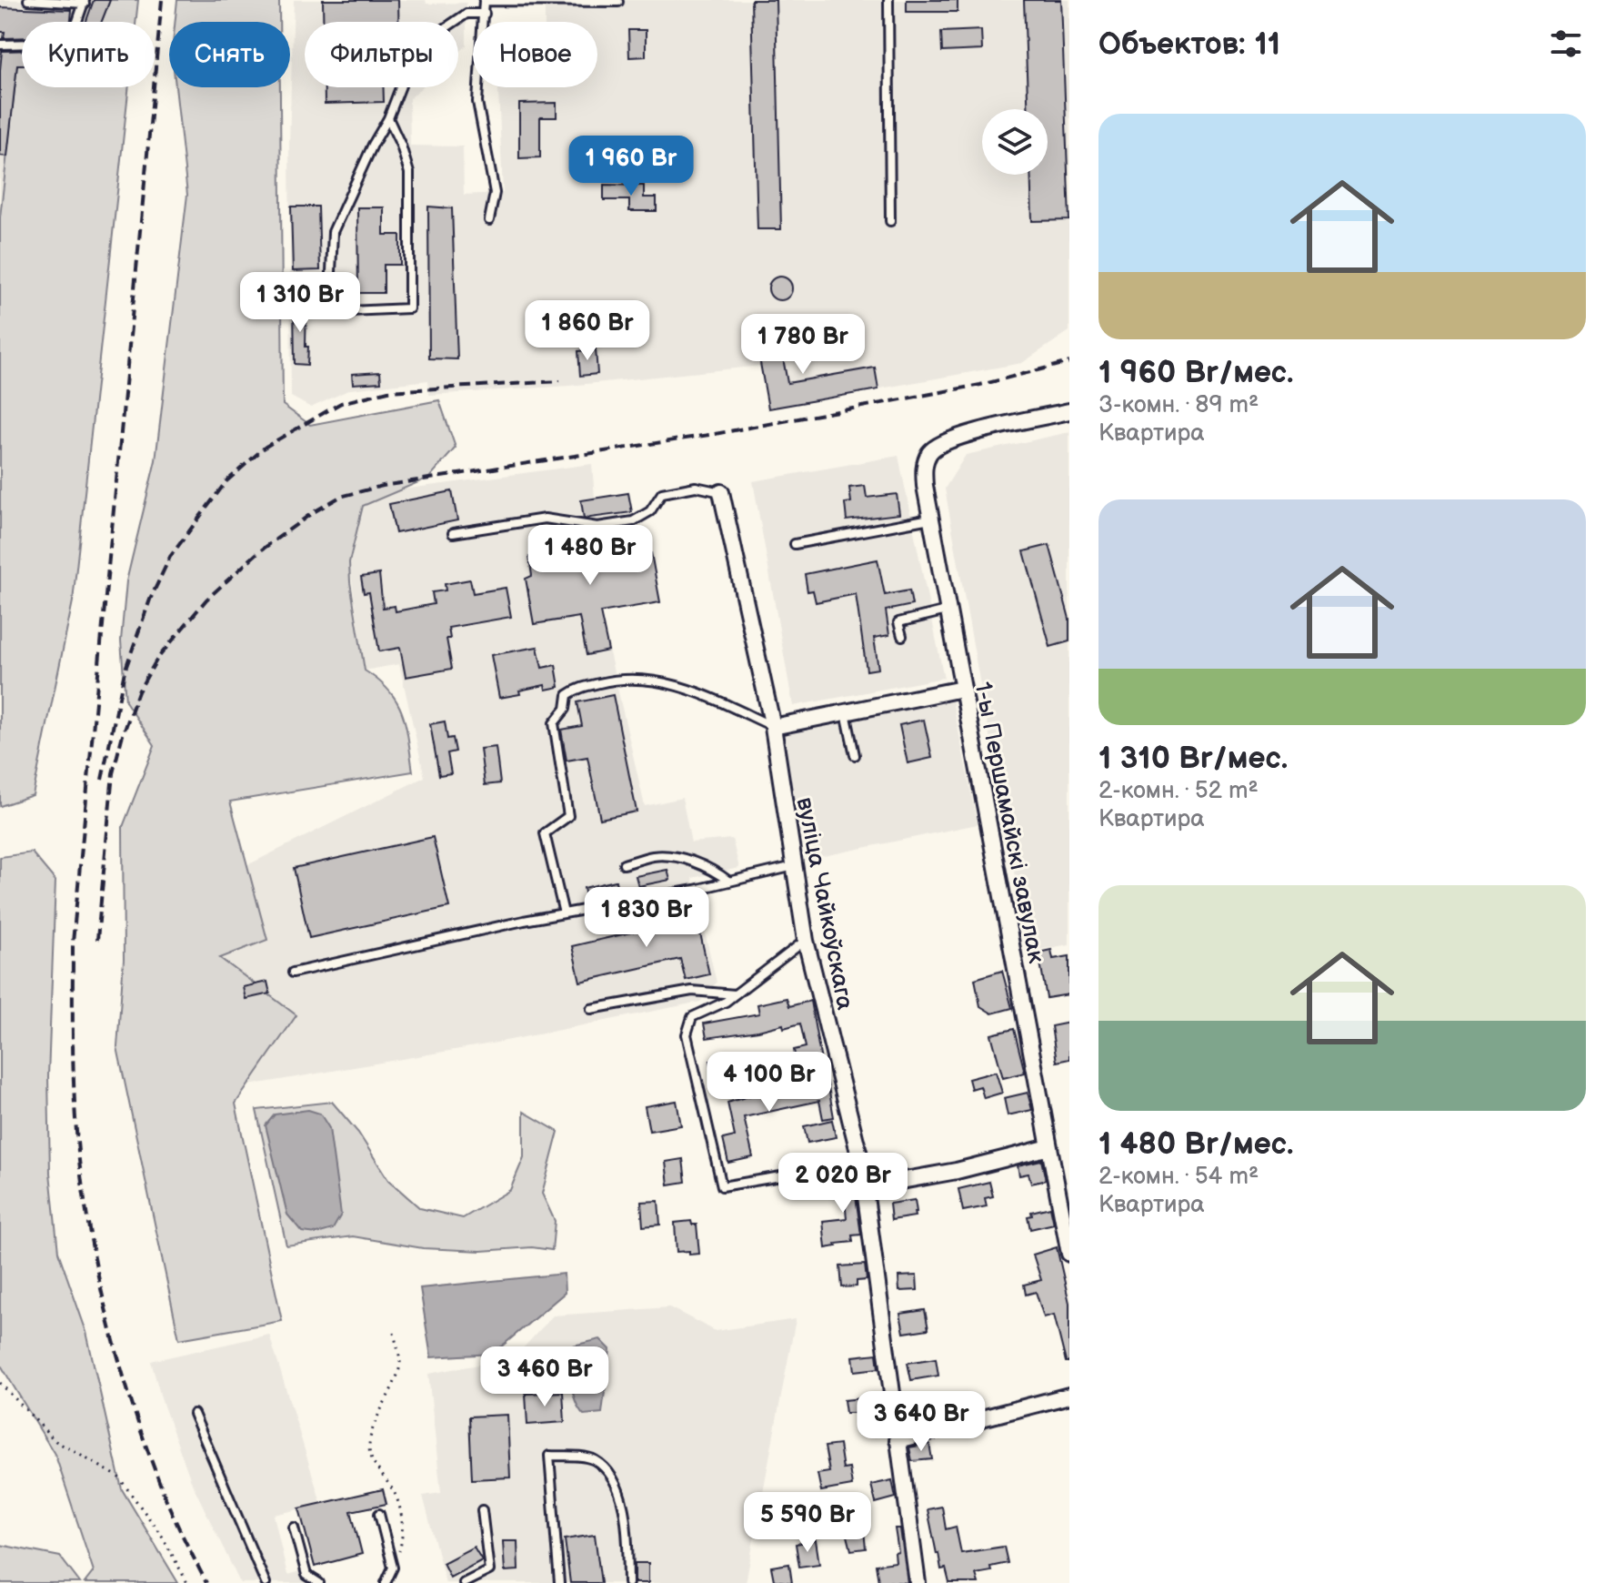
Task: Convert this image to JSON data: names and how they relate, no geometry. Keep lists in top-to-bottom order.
{
  "streets": {
    "street": ["1-ы Першамайскі завулак", "вуліца Чайкоўскага"]
  },
  "page": {
    "heading": "Объектов: 11",
    "chip": [
      "Купить",
      "Снять",
      "Фильтры",
      "Новое"
    ],
    "list": [
      {
        "name": "1 960 Br/мес.",
        "note": "3-комн. · 89 m² · Квартира"
      },
      {
        "name": "1 310 Br/мес.",
        "note": "2-комн. · 52 m² · Квартира"
      },
      {
        "name": "1 480 Br/мес.",
        "note": "2-комн. · 54 m² · Квартира"
      }
    ],
    "price": [
      "1 960 Br",
      "1 310 Br",
      "1 860 Br",
      "1 780 Br",
      "1 480 Br",
      "1 830 Br",
      "4 100 Br",
      "2 020 Br",
      "3 460 Br",
      "3 640 Br",
      "5 590 Br"
    ]
  }
}
